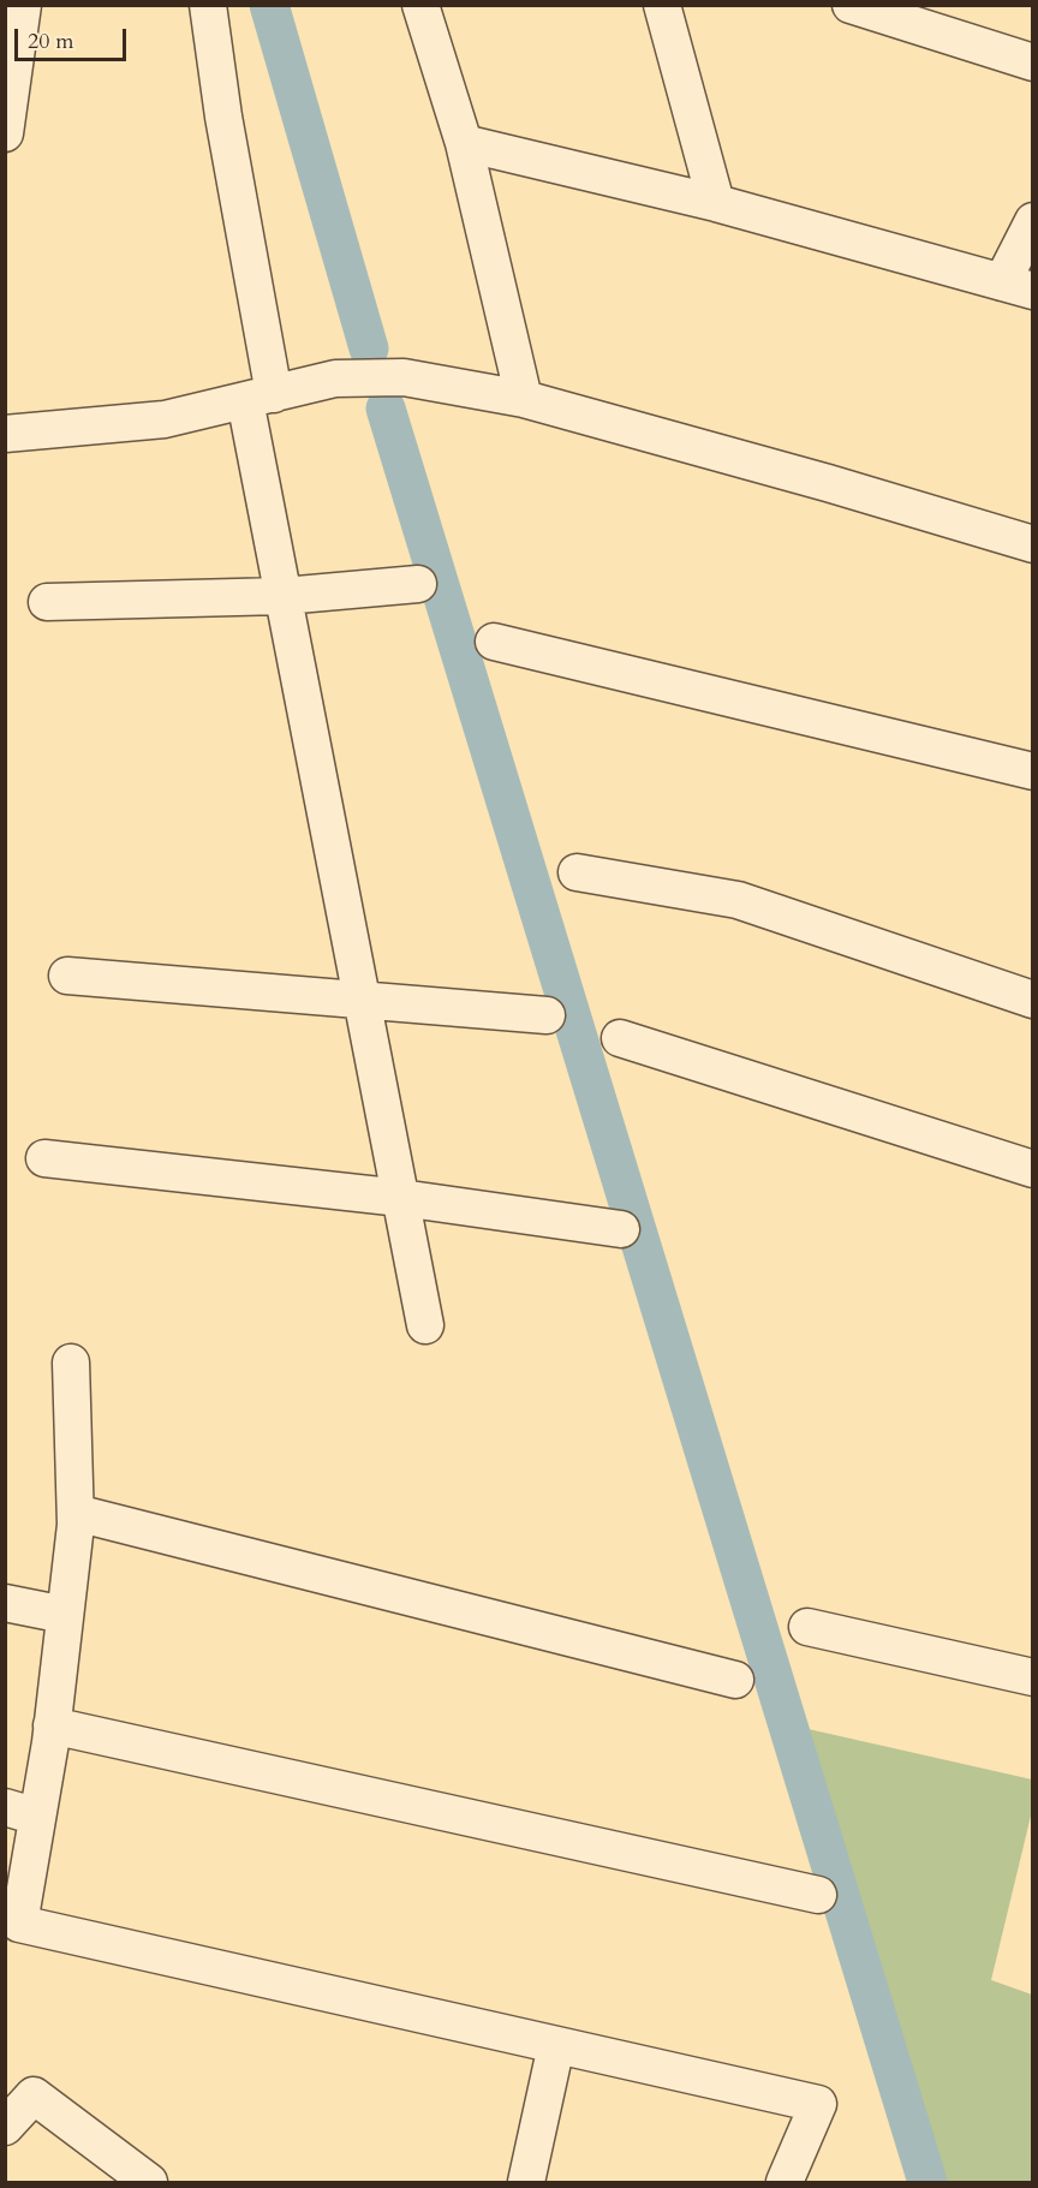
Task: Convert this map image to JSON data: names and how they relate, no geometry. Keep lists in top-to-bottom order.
{
  "scale_bar": "20 m"
}
